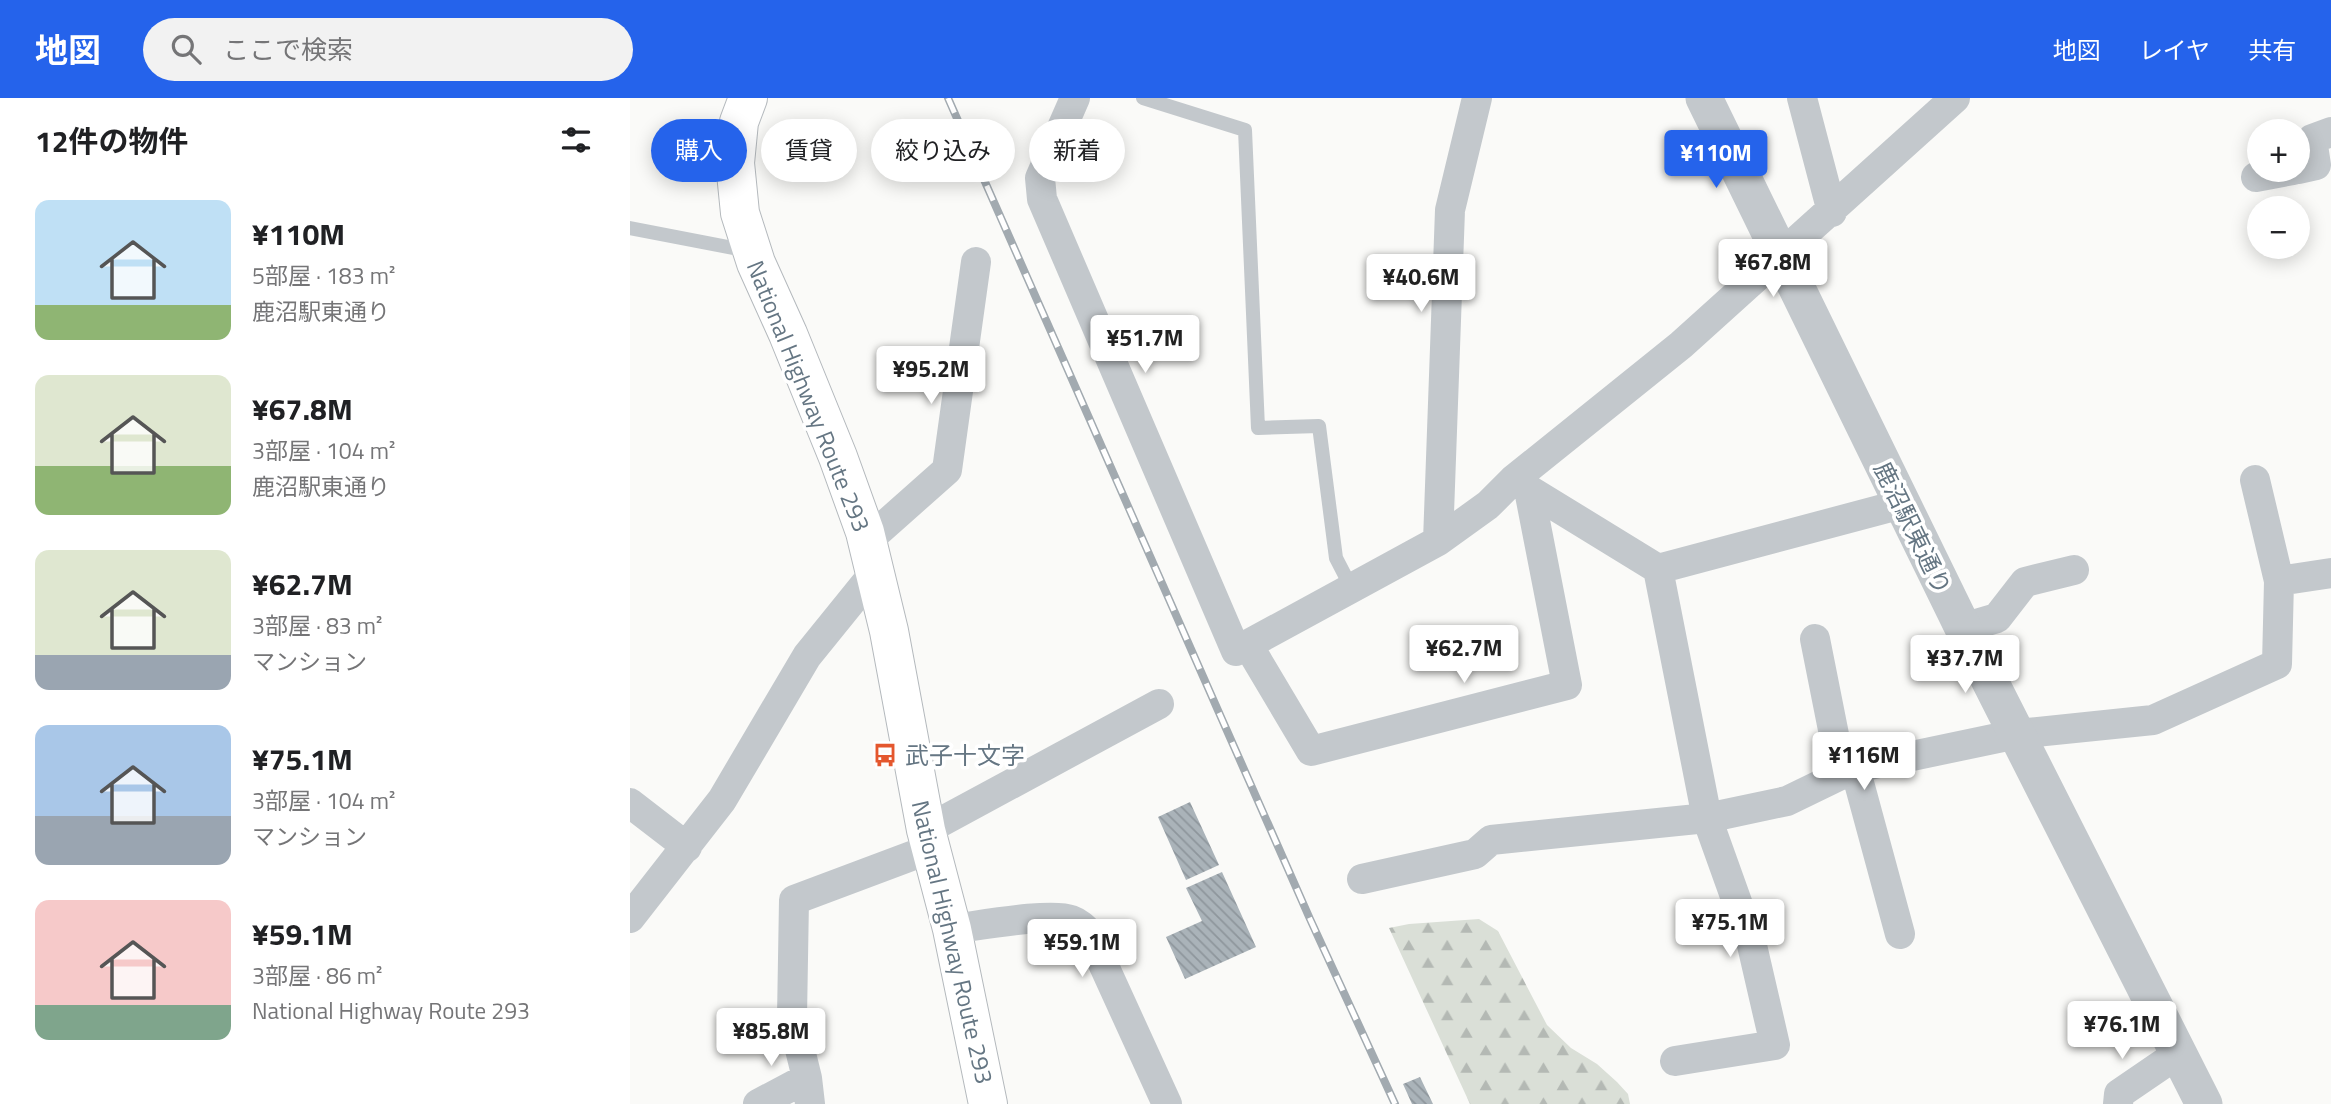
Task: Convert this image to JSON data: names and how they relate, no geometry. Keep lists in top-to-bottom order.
{
  "streets": {
    "highway": ["National Highway Route 293"],
    "street": ["鹿沼駅東通り"]
  },
  "places": {
    "bus stop": ["武子十文字"]
  },
  "page": {
    "header": "地図",
    "search": "ここで検索",
    "nav": ["地図", "レイヤ", "共有"],
    "heading": "12件の物件",
    "map_buttons": ["+", "−"],
    "chip": [
      "購入",
      "賃貸",
      "絞り込み",
      "新着"
    ],
    "price": [
      "¥110M",
      "¥67.8M",
      "¥40.6M",
      "¥51.7M",
      "¥95.2M",
      "¥62.7M",
      "¥37.7M",
      "¥116M",
      "¥75.1M",
      "¥59.1M",
      "¥76.1M",
      "¥85.8M"
    ],
    "list": [
      {
        "name": "¥110M",
        "note": "5部屋 · 183 m² · 鹿沼駅東通り"
      },
      {
        "name": "¥67.8M",
        "note": "3部屋 · 104 m² · 鹿沼駅東通り"
      },
      {
        "name": "¥62.7M",
        "note": "3部屋 · 83 m² · マンション"
      },
      {
        "name": "¥75.1M",
        "note": "3部屋 · 104 m² · マンション"
      },
      {
        "name": "¥59.1M",
        "note": "3部屋 · 86 m² · National Highway Route 293"
      }
    ]
  }
}
